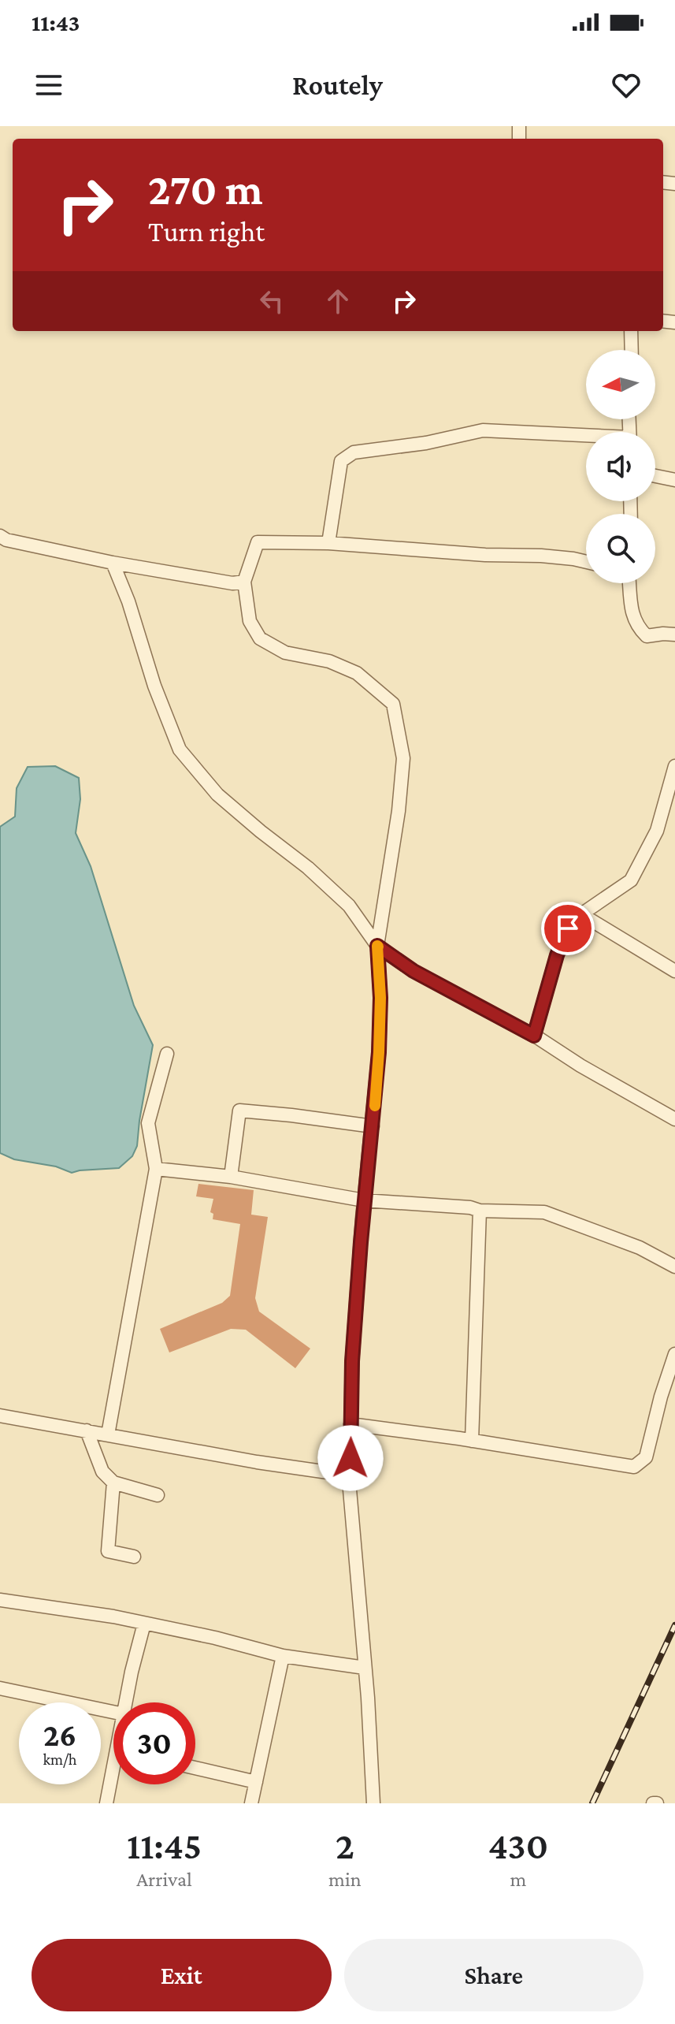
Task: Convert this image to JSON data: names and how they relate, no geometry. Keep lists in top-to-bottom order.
{
  "north": "left",
  "page": {
    "status": "11:43",
    "header": "Routely",
    "turn": ["270 m", "Turn right"],
    "speed": "26 km/h",
    "limit": "30",
    "eta": [
      "11:45",
      "Arrival",
      "2",
      "min",
      "430",
      "m"
    ],
    "buttons": ["Exit", "Share"]
  }
}
